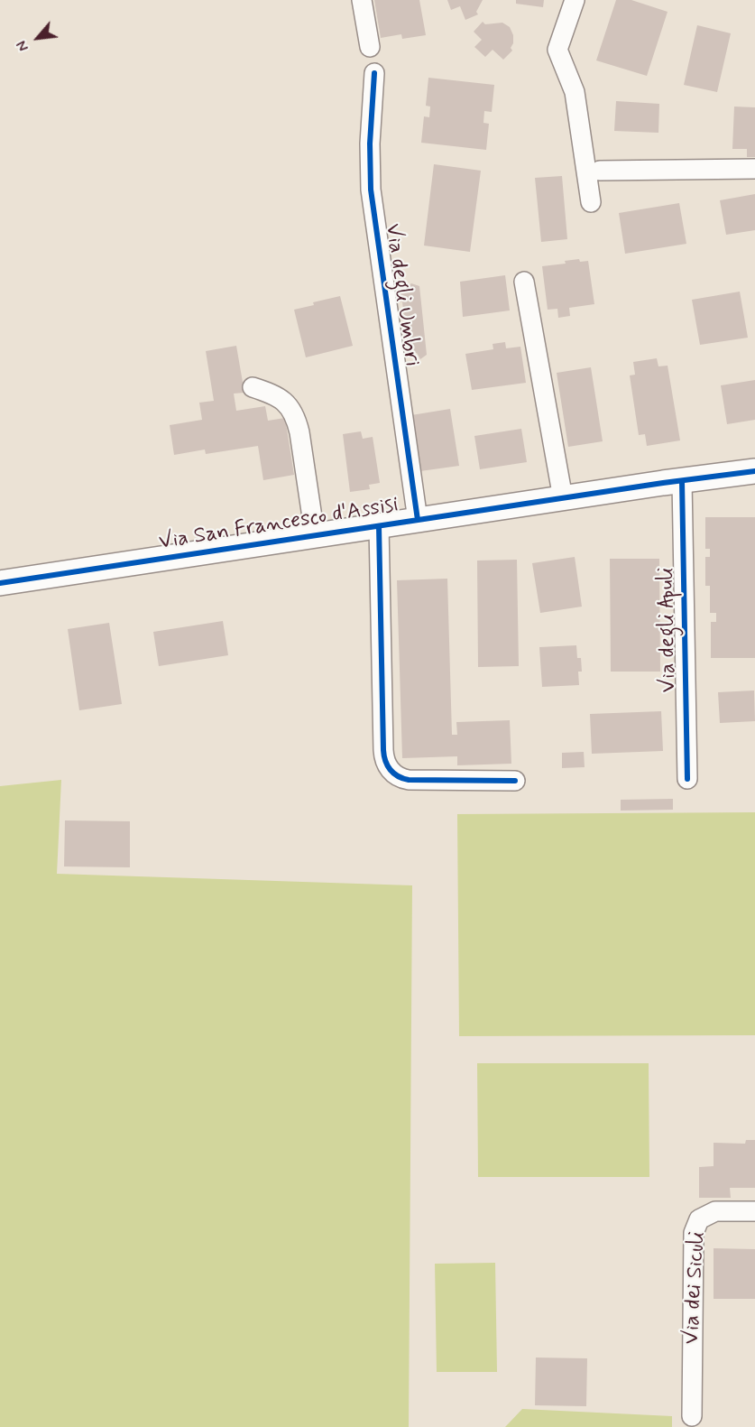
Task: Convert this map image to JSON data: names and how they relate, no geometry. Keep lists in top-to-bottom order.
{
  "streets": {
    "street": [
      "Via degli Umbri",
      "Via San Francesco d'Assisi",
      "Via degli Apuli",
      "Via dei Siculi"
    ]
  },
  "crossings": [
    ["Via degli Umbri", "Via San Francesco d'Assisi"],
    ["Via San Francesco d'Assisi", "Via degli Apuli"]
  ],
  "north": "bottom left"
}
